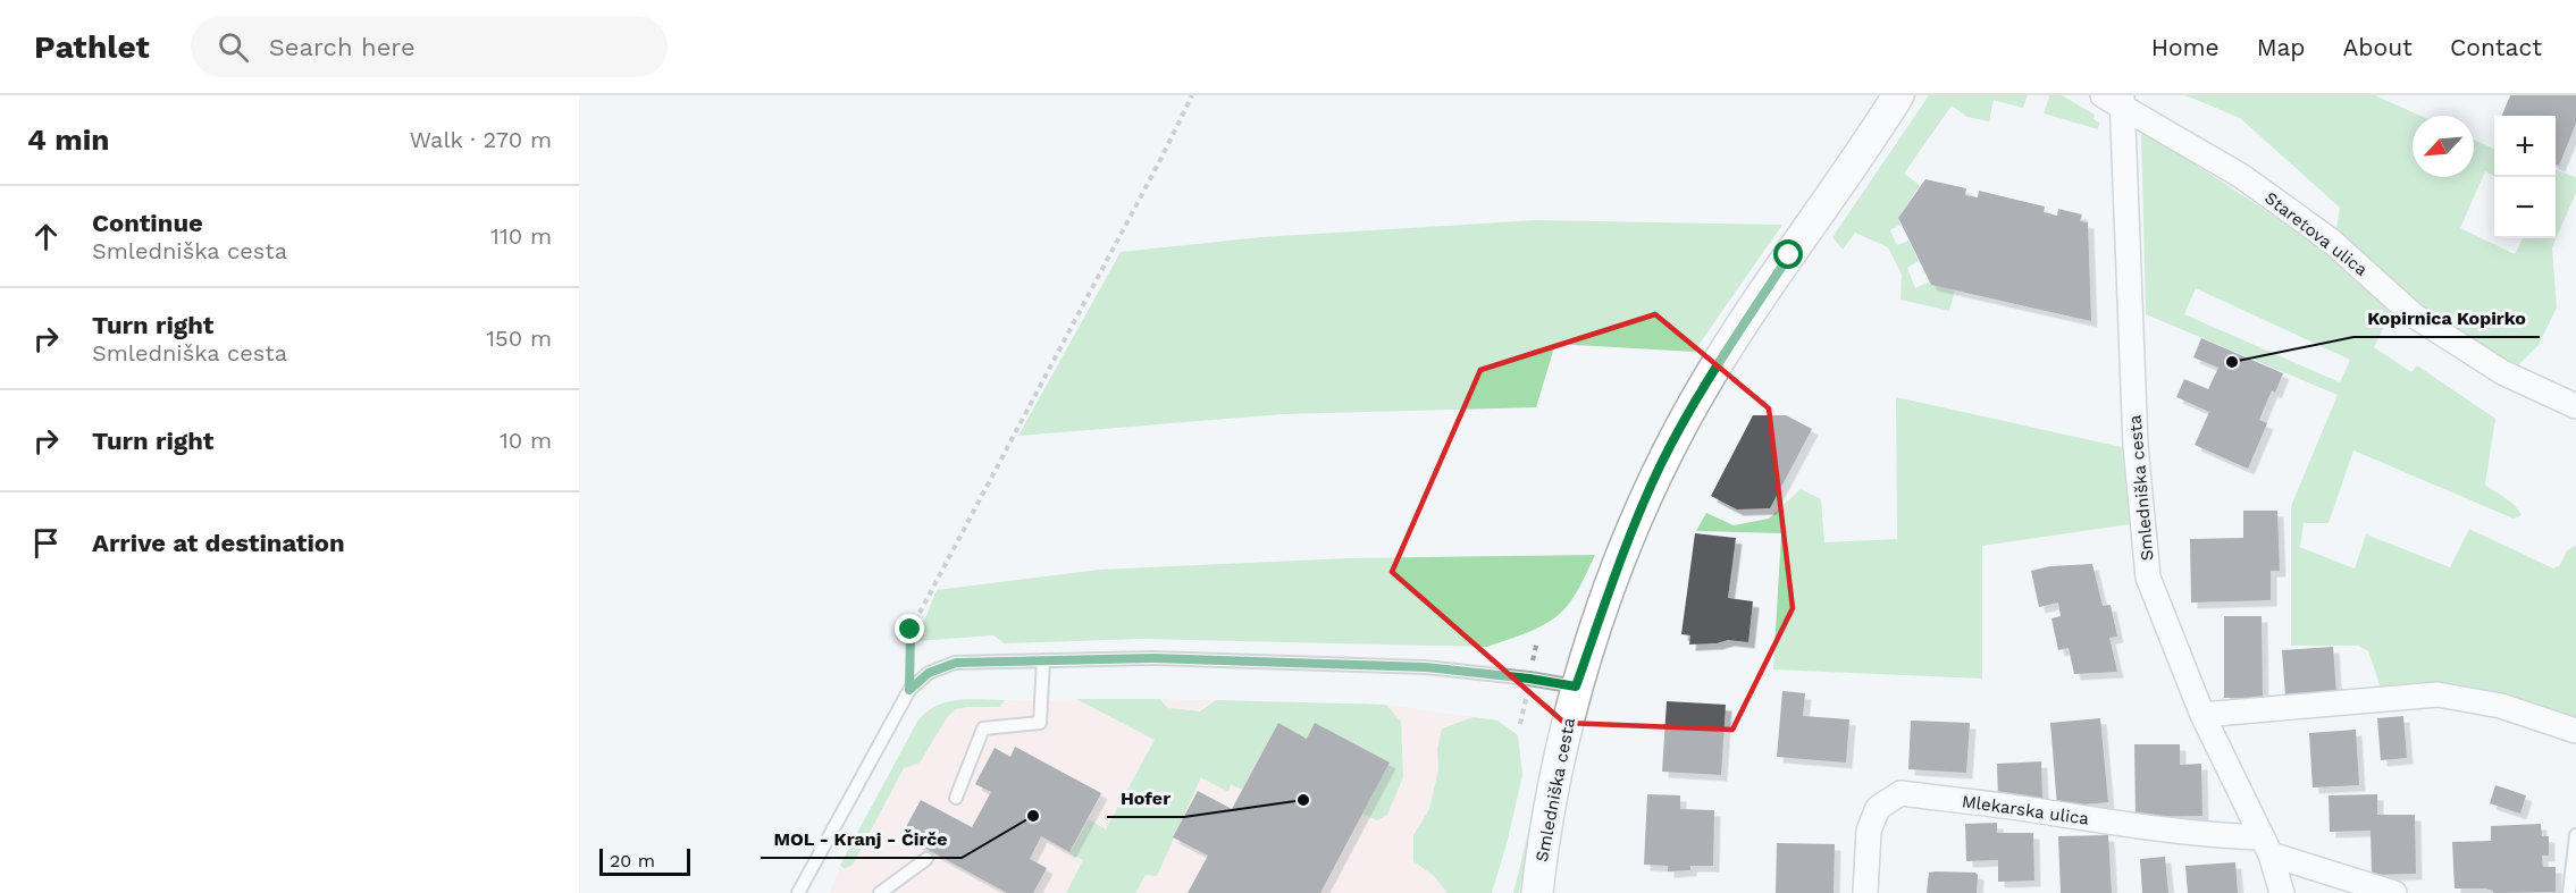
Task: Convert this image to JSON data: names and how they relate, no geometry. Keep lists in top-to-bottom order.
{
  "streets": {
    "street": ["Staretova ulica", "Smledniška cesta", "Mlekarska ulica"]
  },
  "crossings": [
    ["Staretova ulica", "Smledniška cesta"],
    ["Smledniška cesta", "Mlekarska ulica"]
  ],
  "places": ["Kopirnica Kopirko", "Hofer", "MOL - Kranj - Čirče"],
  "scale_bar": "20 m",
  "north": "bottom left",
  "page": {
    "header": "Pathlet",
    "search": "Search here",
    "nav": [
      "Home",
      "Map",
      "About",
      "Contact"
    ],
    "heading": ["4 min", "Walk · 270 m"],
    "map_buttons": ["+", "−"],
    "list": [
      ["Continue", "Smledniška cesta", "110 m"],
      ["Turn right", "Smledniška cesta", "150 m"],
      ["Turn right", "10 m"],
      "Arrive at destination"
    ],
    "scale": "20 m"
  }
}
